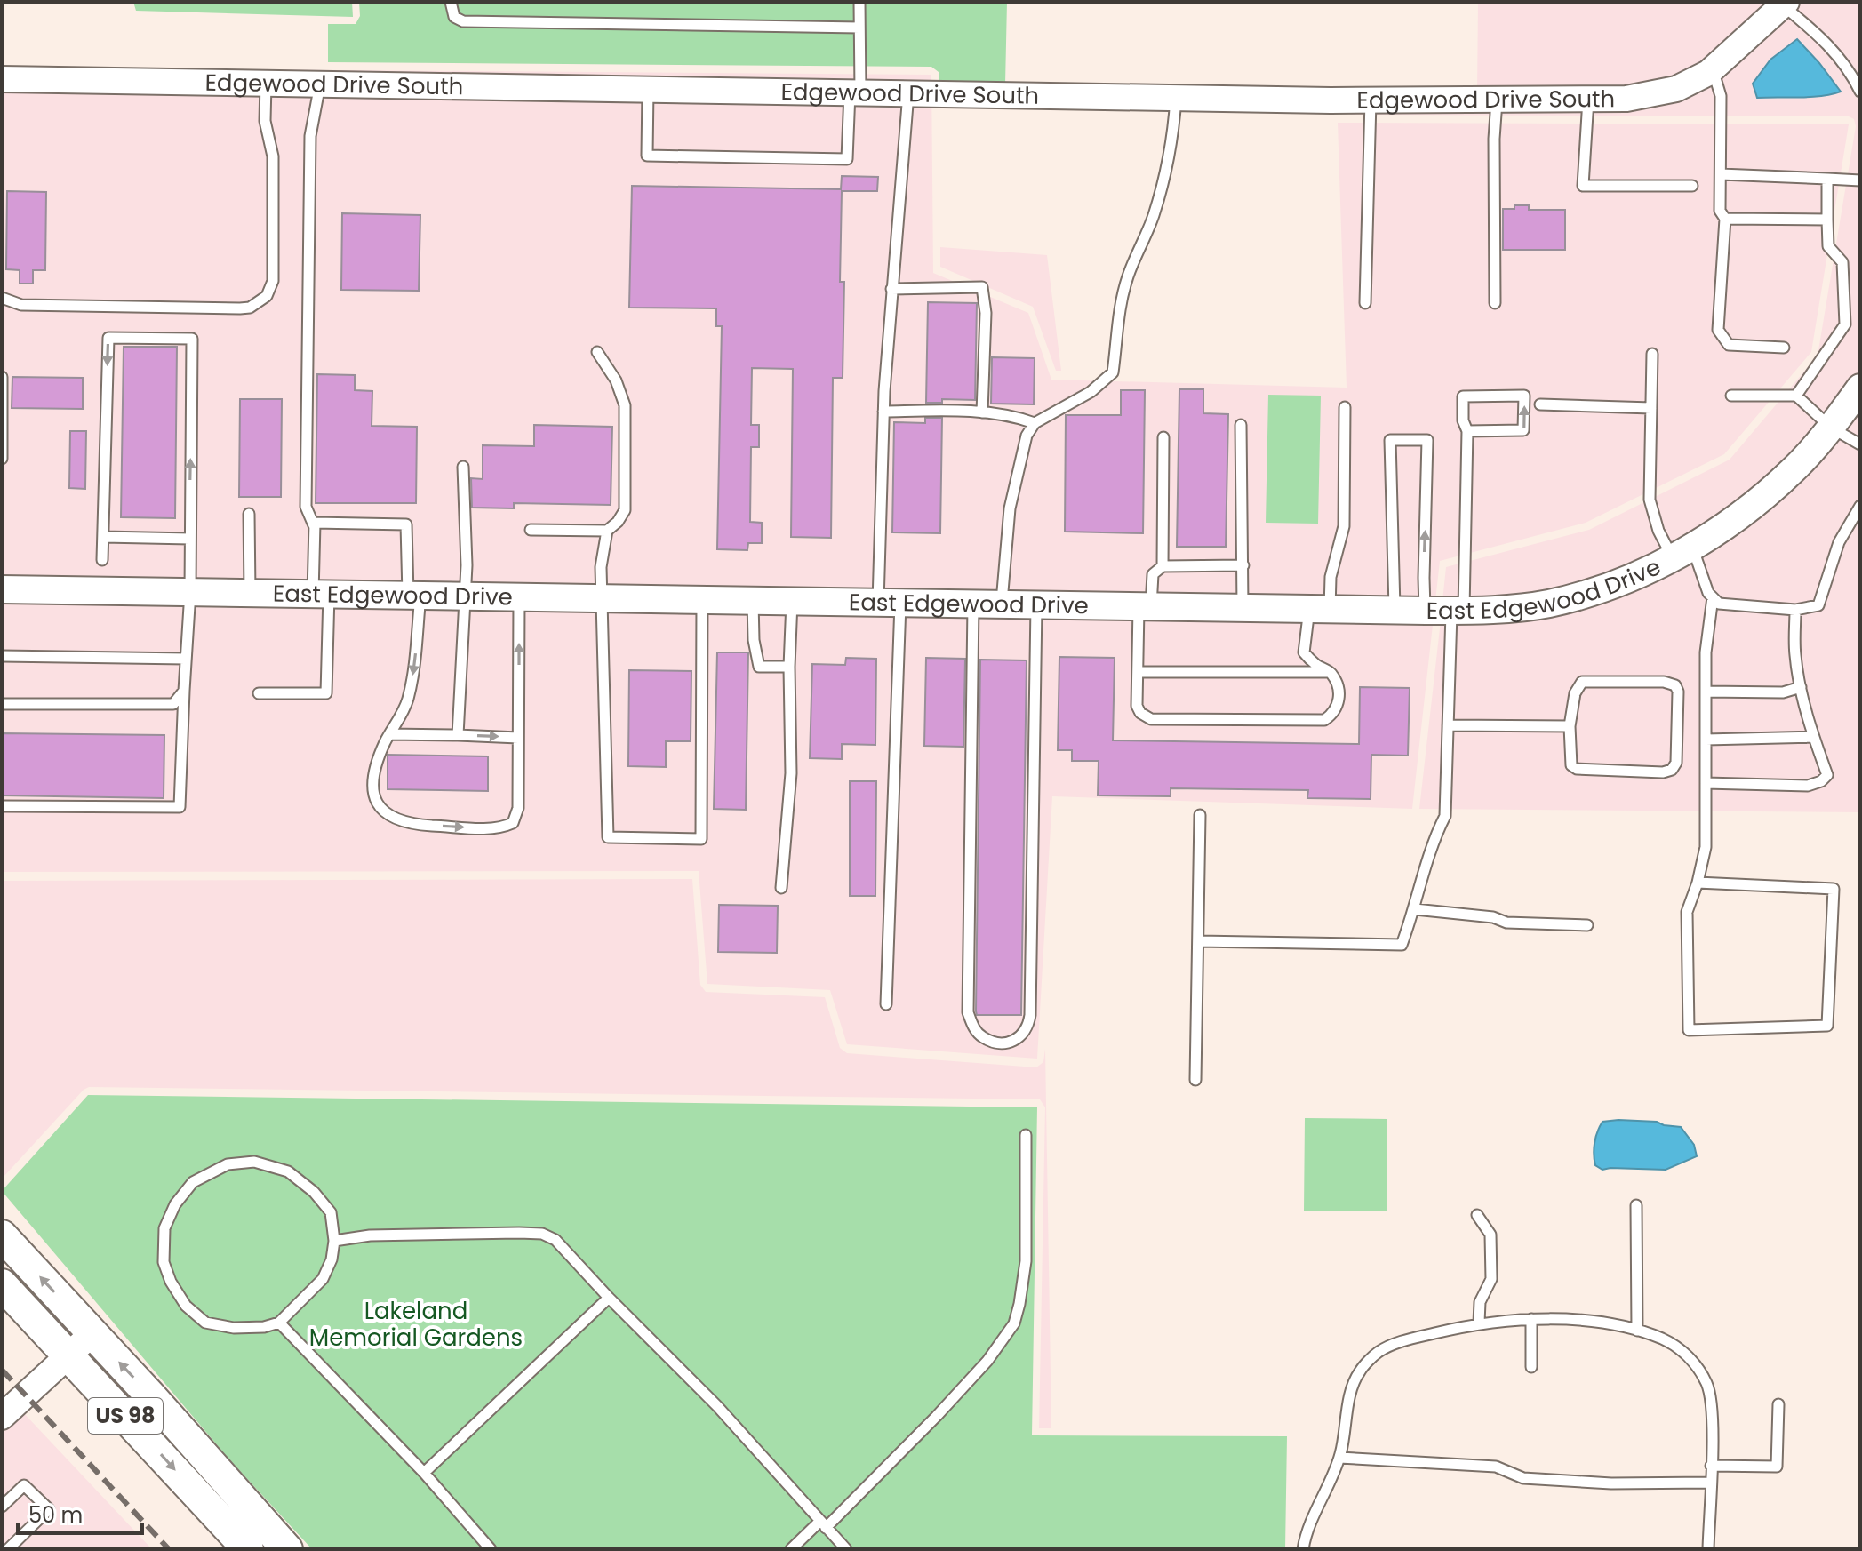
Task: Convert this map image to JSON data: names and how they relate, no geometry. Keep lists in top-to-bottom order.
{
  "streets": {
    "main road": ["East Edgewood Drive", "US 98"],
    "street": ["Edgewood Drive South"]
  },
  "parks": ["Lakeland Memorial Gardens"],
  "scale_bar": "50 m"
}
